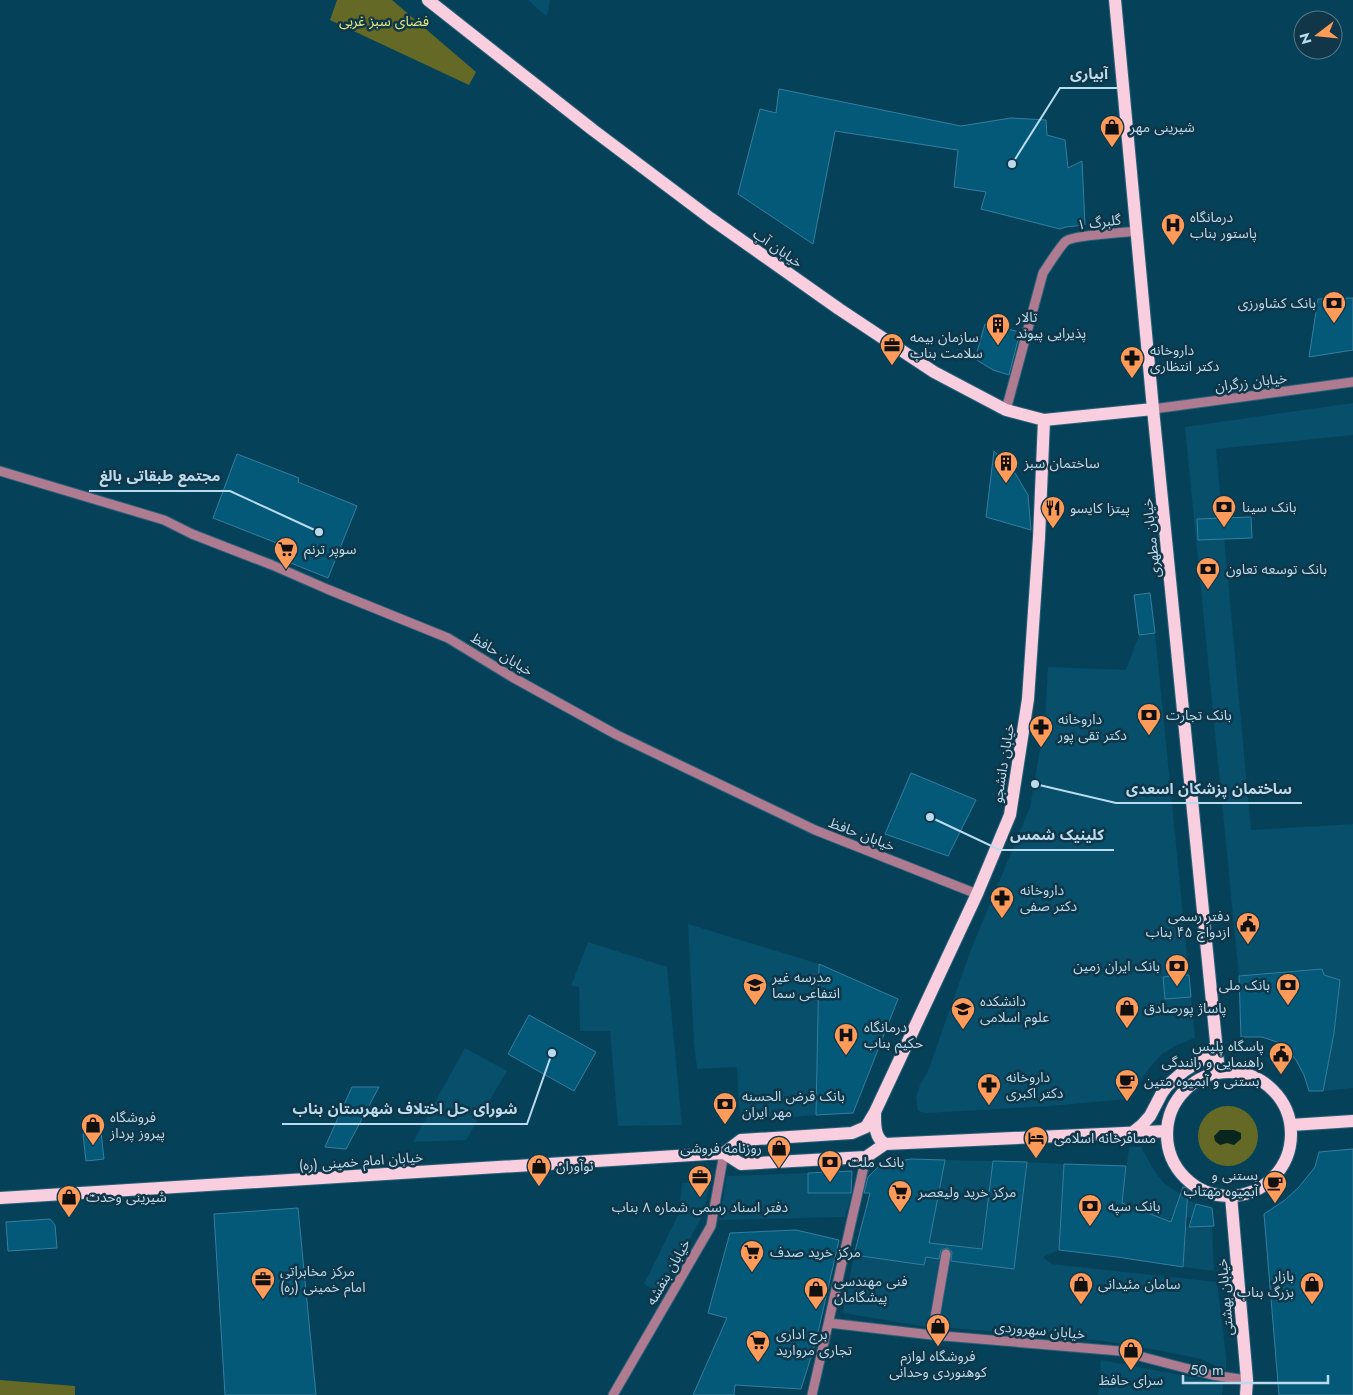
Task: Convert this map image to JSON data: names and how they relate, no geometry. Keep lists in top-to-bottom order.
{
  "streets": {
    "main road": [
      "خیابان آب",
      "خیابان مطهری",
      "خیابان دانشجو",
      "خیابان امام خمینی (ره)",
      "خیابان بهشتی"
    ],
    "street": [
      "گلبرگ ۱",
      "خیابان زرگران",
      "خیابان حافظ",
      "خیابان بنفشه",
      "خیابان سهروردی"
    ]
  },
  "crossings": [
    ["گلبرگ ۱", "خیابان آب"],
    ["گلبرگ ۱", "خیابان مطهری"],
    ["خیابان آب", "خیابان زرگران"],
    ["خیابان آب", "خیابان مطهری"],
    ["خیابان آب", "خیابان دانشجو"],
    ["خیابان زرگران", "خیابان مطهری"],
    ["خیابان مطهری", "خیابان بهشتی"],
    ["خیابان حافظ", "خیابان دانشجو"],
    ["خیابان دانشجو", "خیابان امام خمینی (ره)"],
    ["خیابان امام خمینی (ره)", "خیابان بنفشه"],
    ["خیابان بهشتی", "خیابان سهروردی"]
  ],
  "parks": ["فضای سبز غربی"],
  "places": {
    "shop": [
      "شیرینی مهر",
      "پاساژ پورصادق",
      "فروشگاه پیروز پرداز",
      "روزنامه فروشی",
      "نوآوران",
      "شیرینی وحدت",
      "سامان مئیدانی",
      "بازار بزرگ بناب",
      "فنی مهندسی پیشگامان",
      "فروشگاه لوازم کوهنوردی وحدانی",
      "سرای حافظ"
    ],
    "other": [
      "آبیاری",
      "مجتمع طبقاتی بالغ",
      "ساختمان پزشکان اسعدی",
      "کلینیک شمس",
      "شورای حل اختلاف شهرستان بناب"
    ],
    "hospital": ["درمانگاه پاستور بناب", "درمانگاه حکیم بناب"],
    "bank": [
      "بانک کشاورزی",
      "بانک سینا",
      "بانک توسعه تعاون",
      "بانک تجارت",
      "بانک ایران زمین",
      "بانک ملی",
      "بانک قرض الحسنه مهر ایران",
      "بانک ملت",
      "بانک سپه"
    ],
    "building": ["تالار پذیرایی پیوند", "ساختمان سبز"],
    "office": ["سازمان بیمه سلامت بناب", "دفتر اسناد رسمی شماره ۸ بناب", "مرکز مخابراتی امام خمینی (ره)"],
    "pharmacy": [
      "داروخانه دکتر انتظاری",
      "داروخانه دکتر تقی پور",
      "داروخانه دکتر صفی",
      "داروخانه دکتر اکبری"
    ],
    "restaurant": ["پیتزا کایسو"],
    "supermarket": [
      "سوپر ترنم",
      "مرکز خرید ولیعصر",
      "مرکز خرید صدف",
      "برج اداری تجاری مروارید"
    ],
    "public building": ["دفتر رسمی ازدواج ۴۵ بناب", "پاسگاه پلیس راهنمایی و رانندگی"],
    "school or university": ["مدرسه غیر انتفاعی سما", "دانشکده علوم اسلامی"],
    "cafe": ["بستنی و آبمیوه متین", "بستنی و آبمیوه مهتاب"],
    "hotel": ["مسافرخانه اسلامی"]
  },
  "scale_bar": "50 m",
  "north": "left"
}
